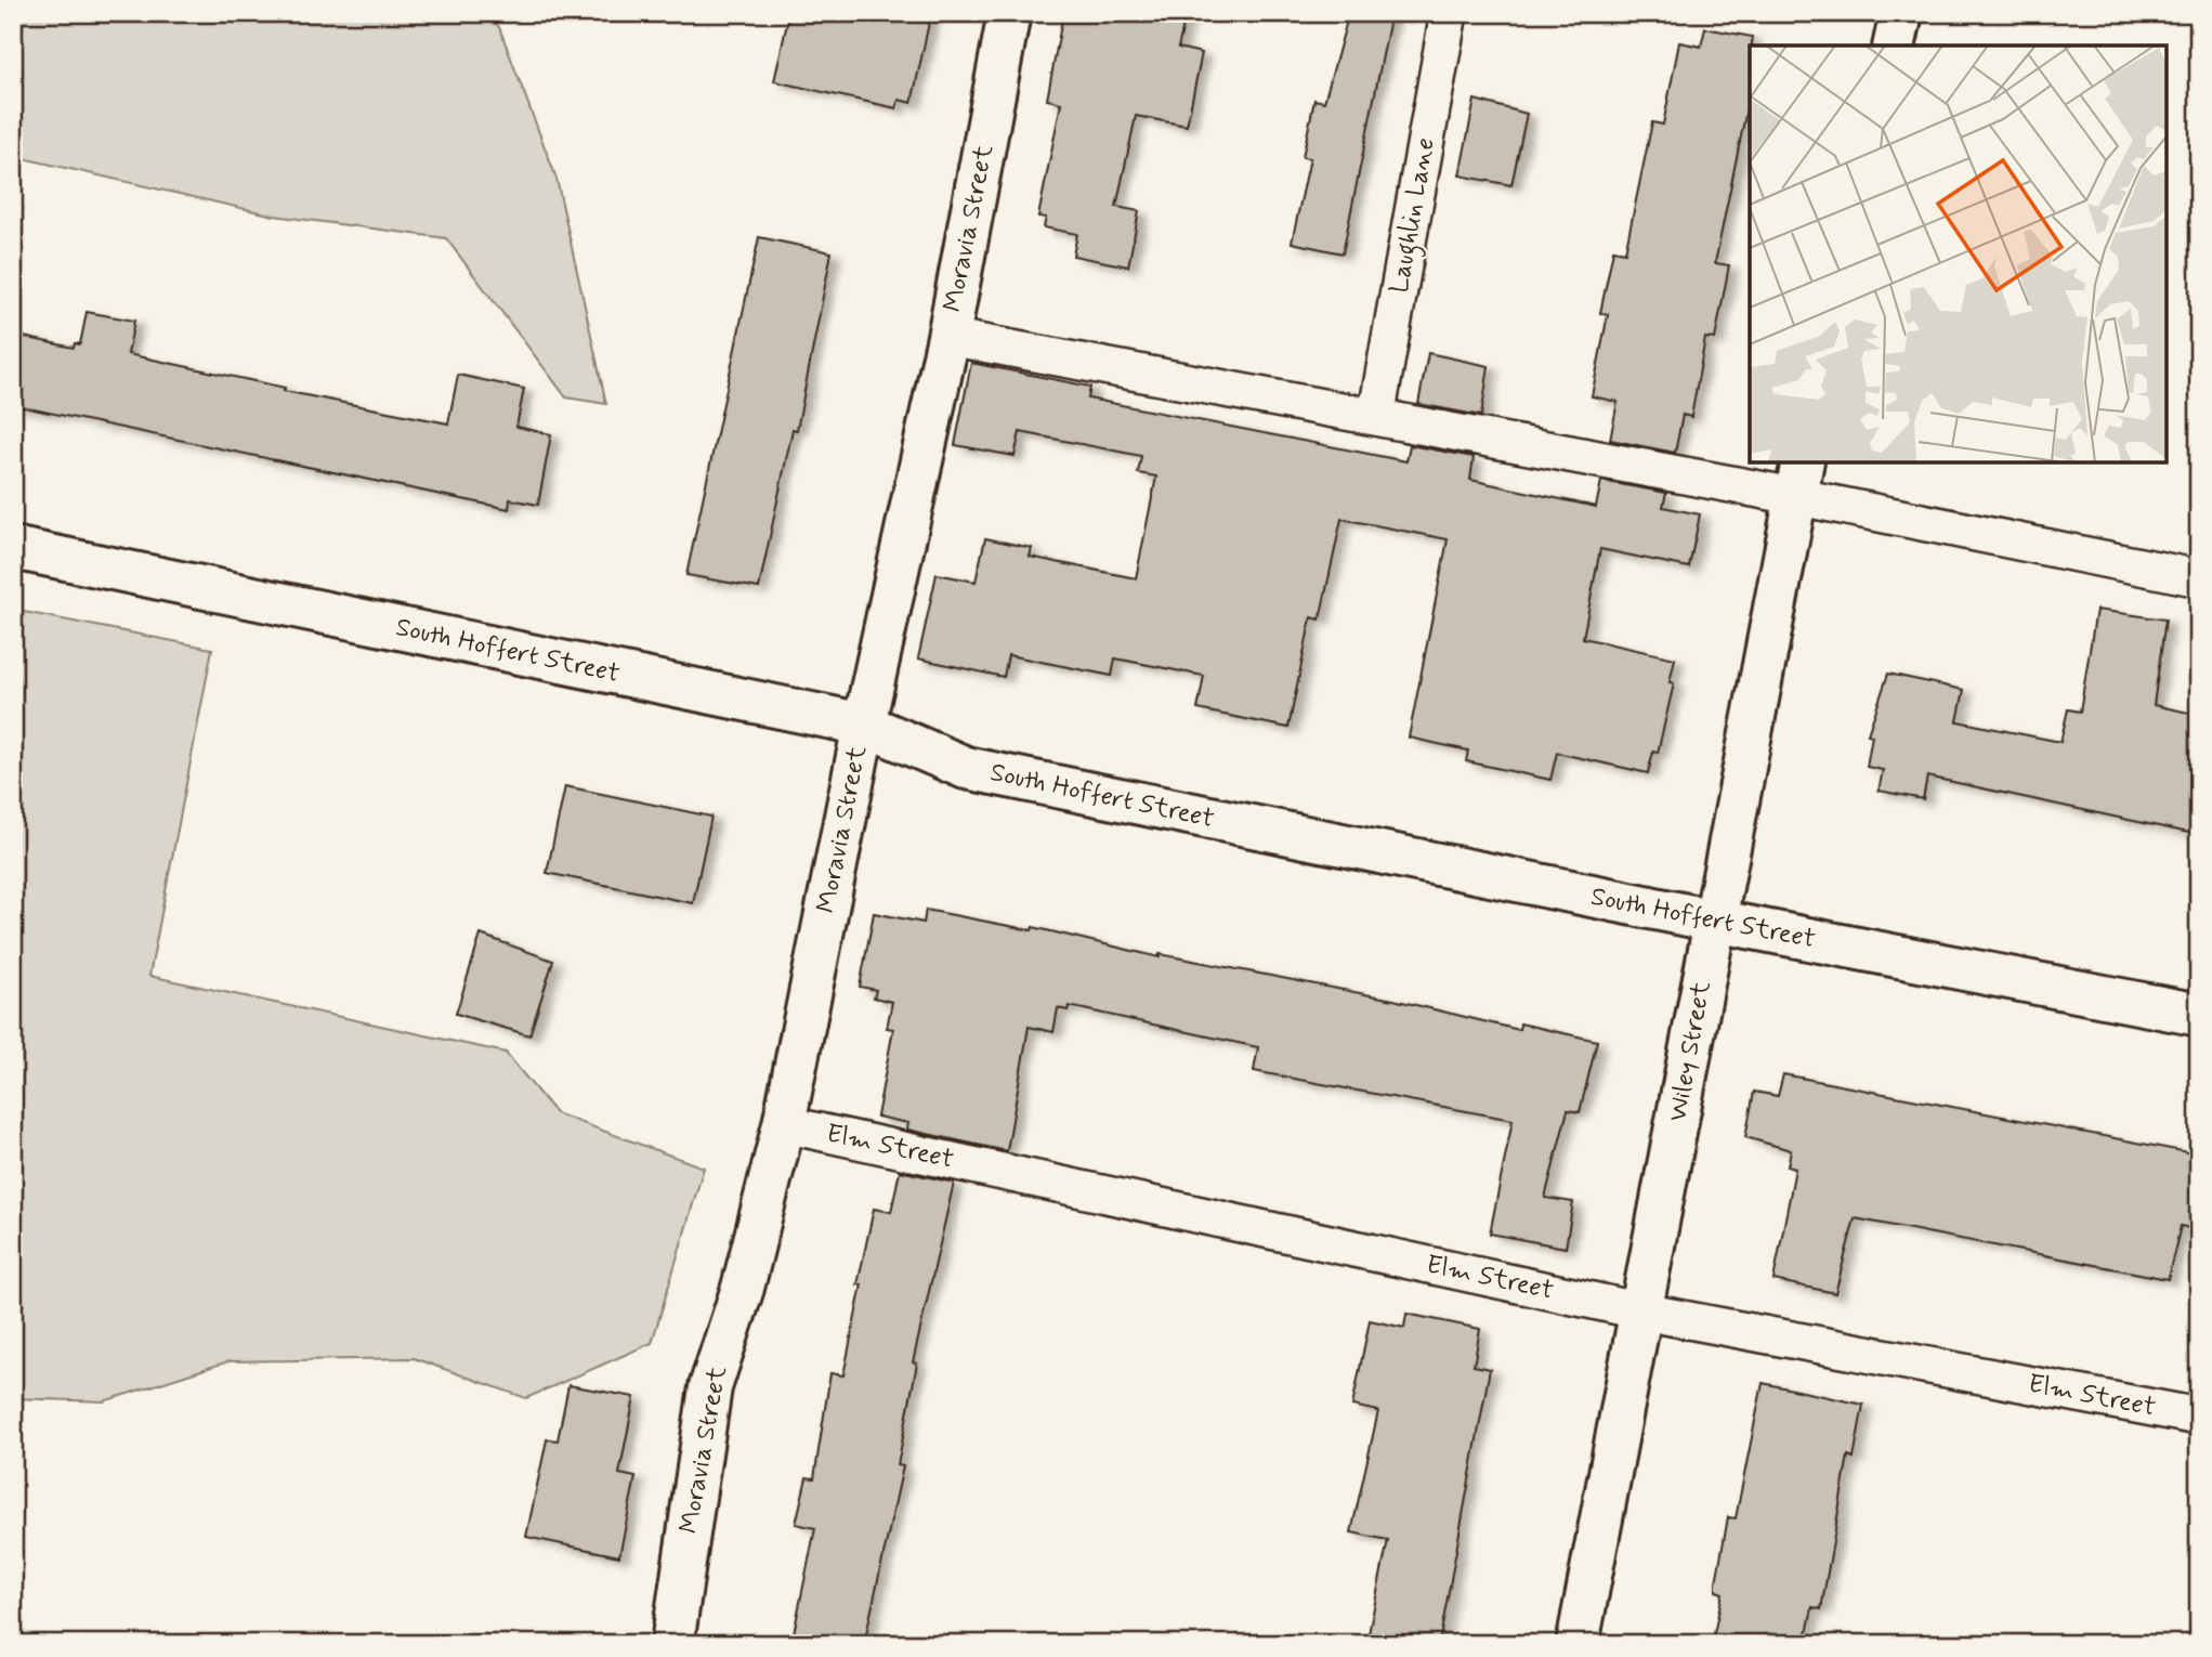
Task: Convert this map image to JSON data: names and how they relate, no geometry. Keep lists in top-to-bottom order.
{
  "streets": {
    "street": ["Moravia Street", "South Hoffert Street", "Wiley Street"],
    "lane": ["Laughlin Lane", "Elm Street"]
  },
  "crossings": [
    ["Moravia Street", "South Hoffert Street"],
    ["Moravia Street", "Elm Street"],
    ["South Hoffert Street", "Wiley Street"],
    ["Wiley Street", "Elm Street"]
  ]
}
